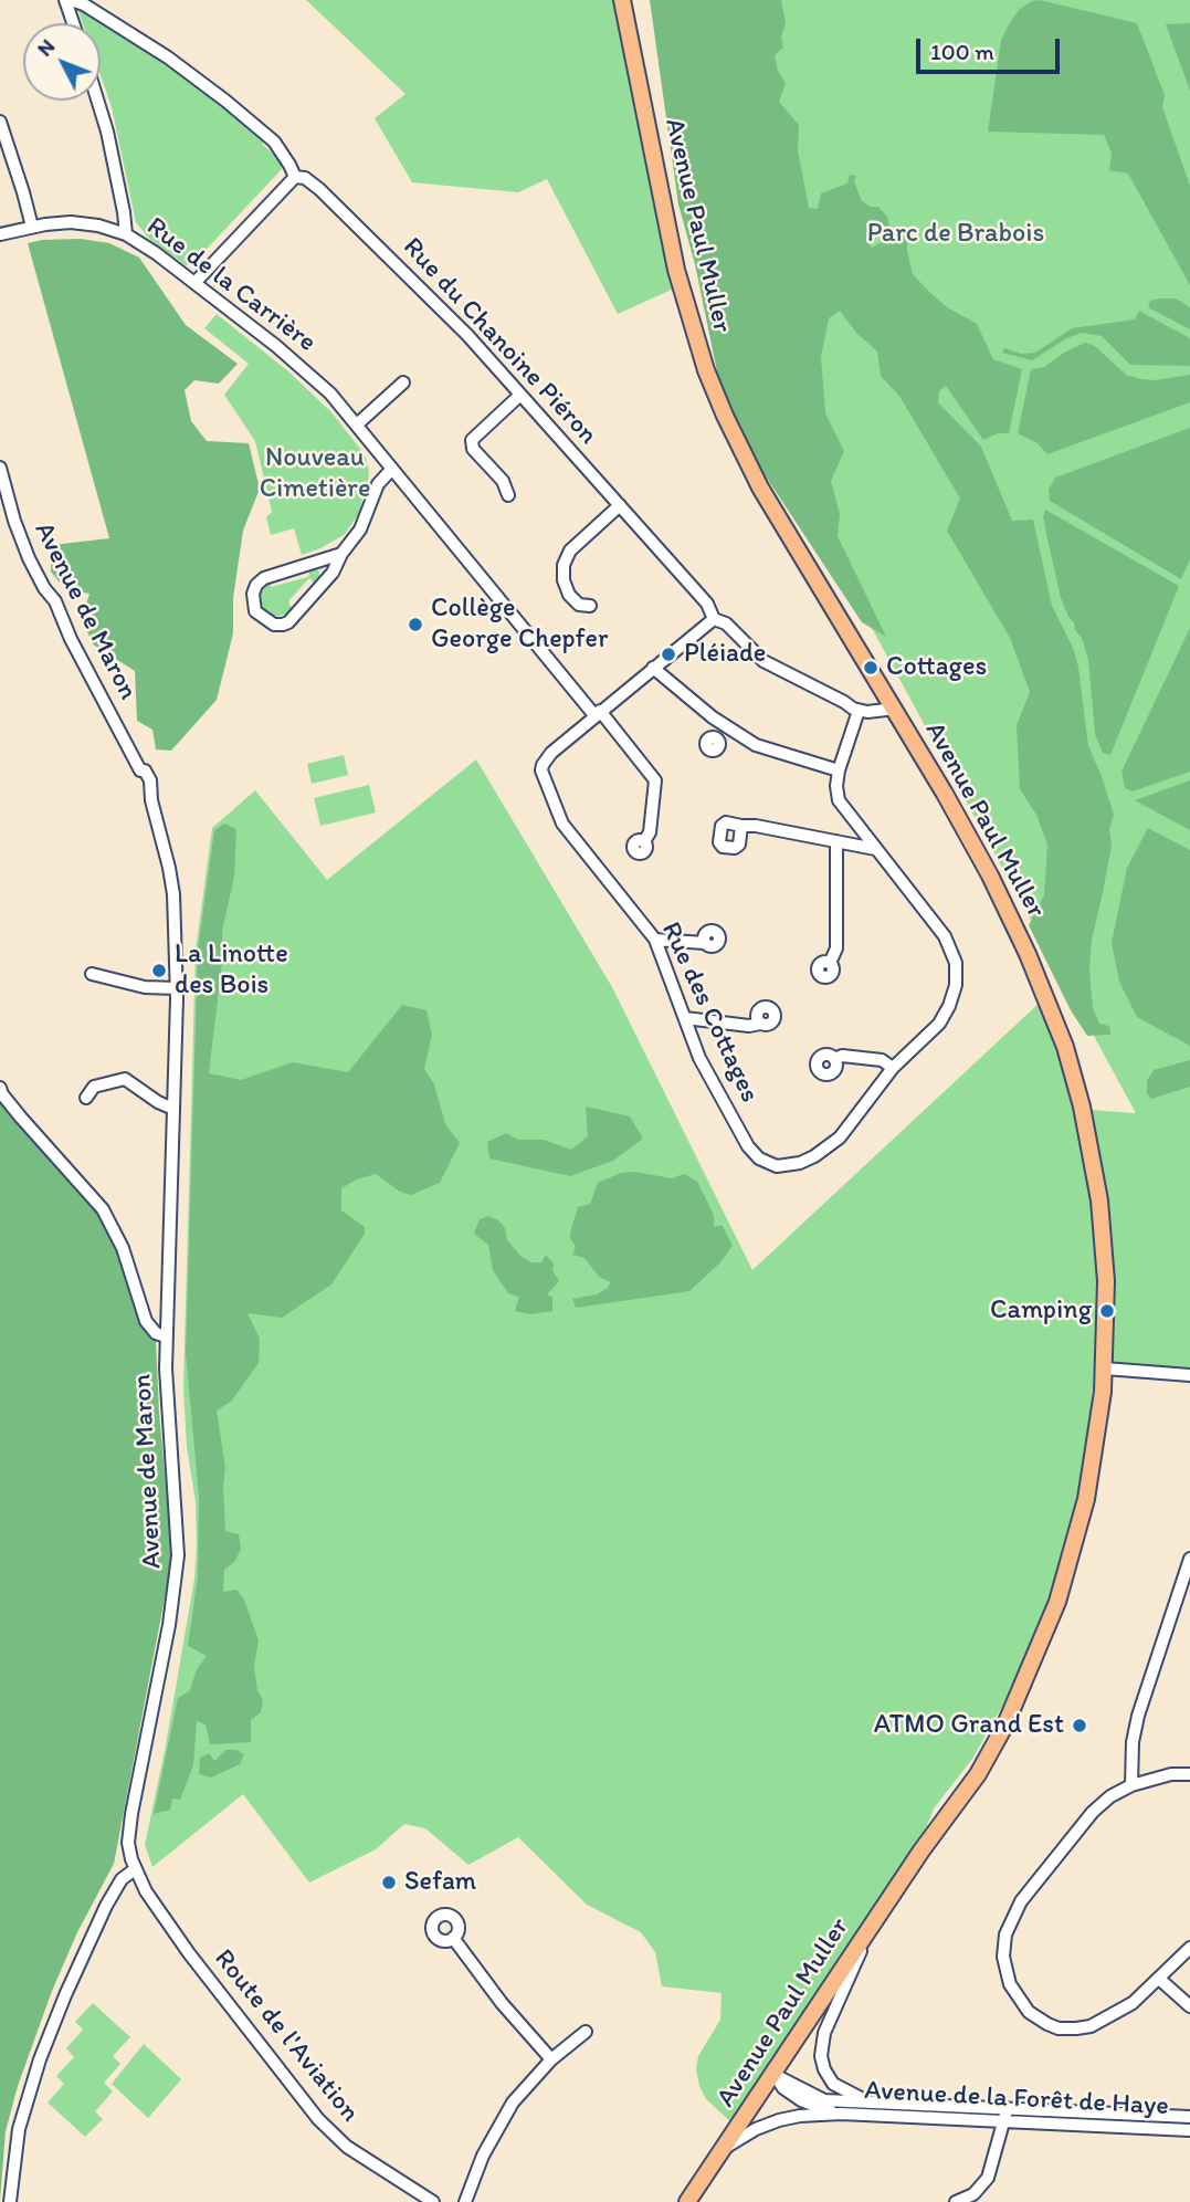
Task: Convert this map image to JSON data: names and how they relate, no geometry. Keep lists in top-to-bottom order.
{
  "streets": {
    "main road": ["Avenue Paul Muller"],
    "street": [
      "Rue de la Carrière",
      "Rue du Chanoine Piéron",
      "Avenue de Maron",
      "Rue des Cottages",
      "Route de l'Aviation",
      "Avenue de la Forêt de Haye"
    ]
  },
  "crossings": [
    ["Avenue Paul Muller", "Avenue de la Forêt de Haye"],
    ["Rue de la Carrière", "Rue des Cottages"],
    ["Rue du Chanoine Piéron", "Rue des Cottages"],
    ["Avenue de Maron", "Route de l'Aviation"]
  ],
  "parks": ["Parc de Brabois", "Nouveau Cimetière"],
  "places": [
    "Collège George Chepfer",
    "Pléiade",
    "Cottages",
    "La Linotte des Bois",
    "Camping",
    "ATMO Grand Est",
    "Sefam"
  ],
  "scale_bar": "100 m",
  "north": "top left"
}
